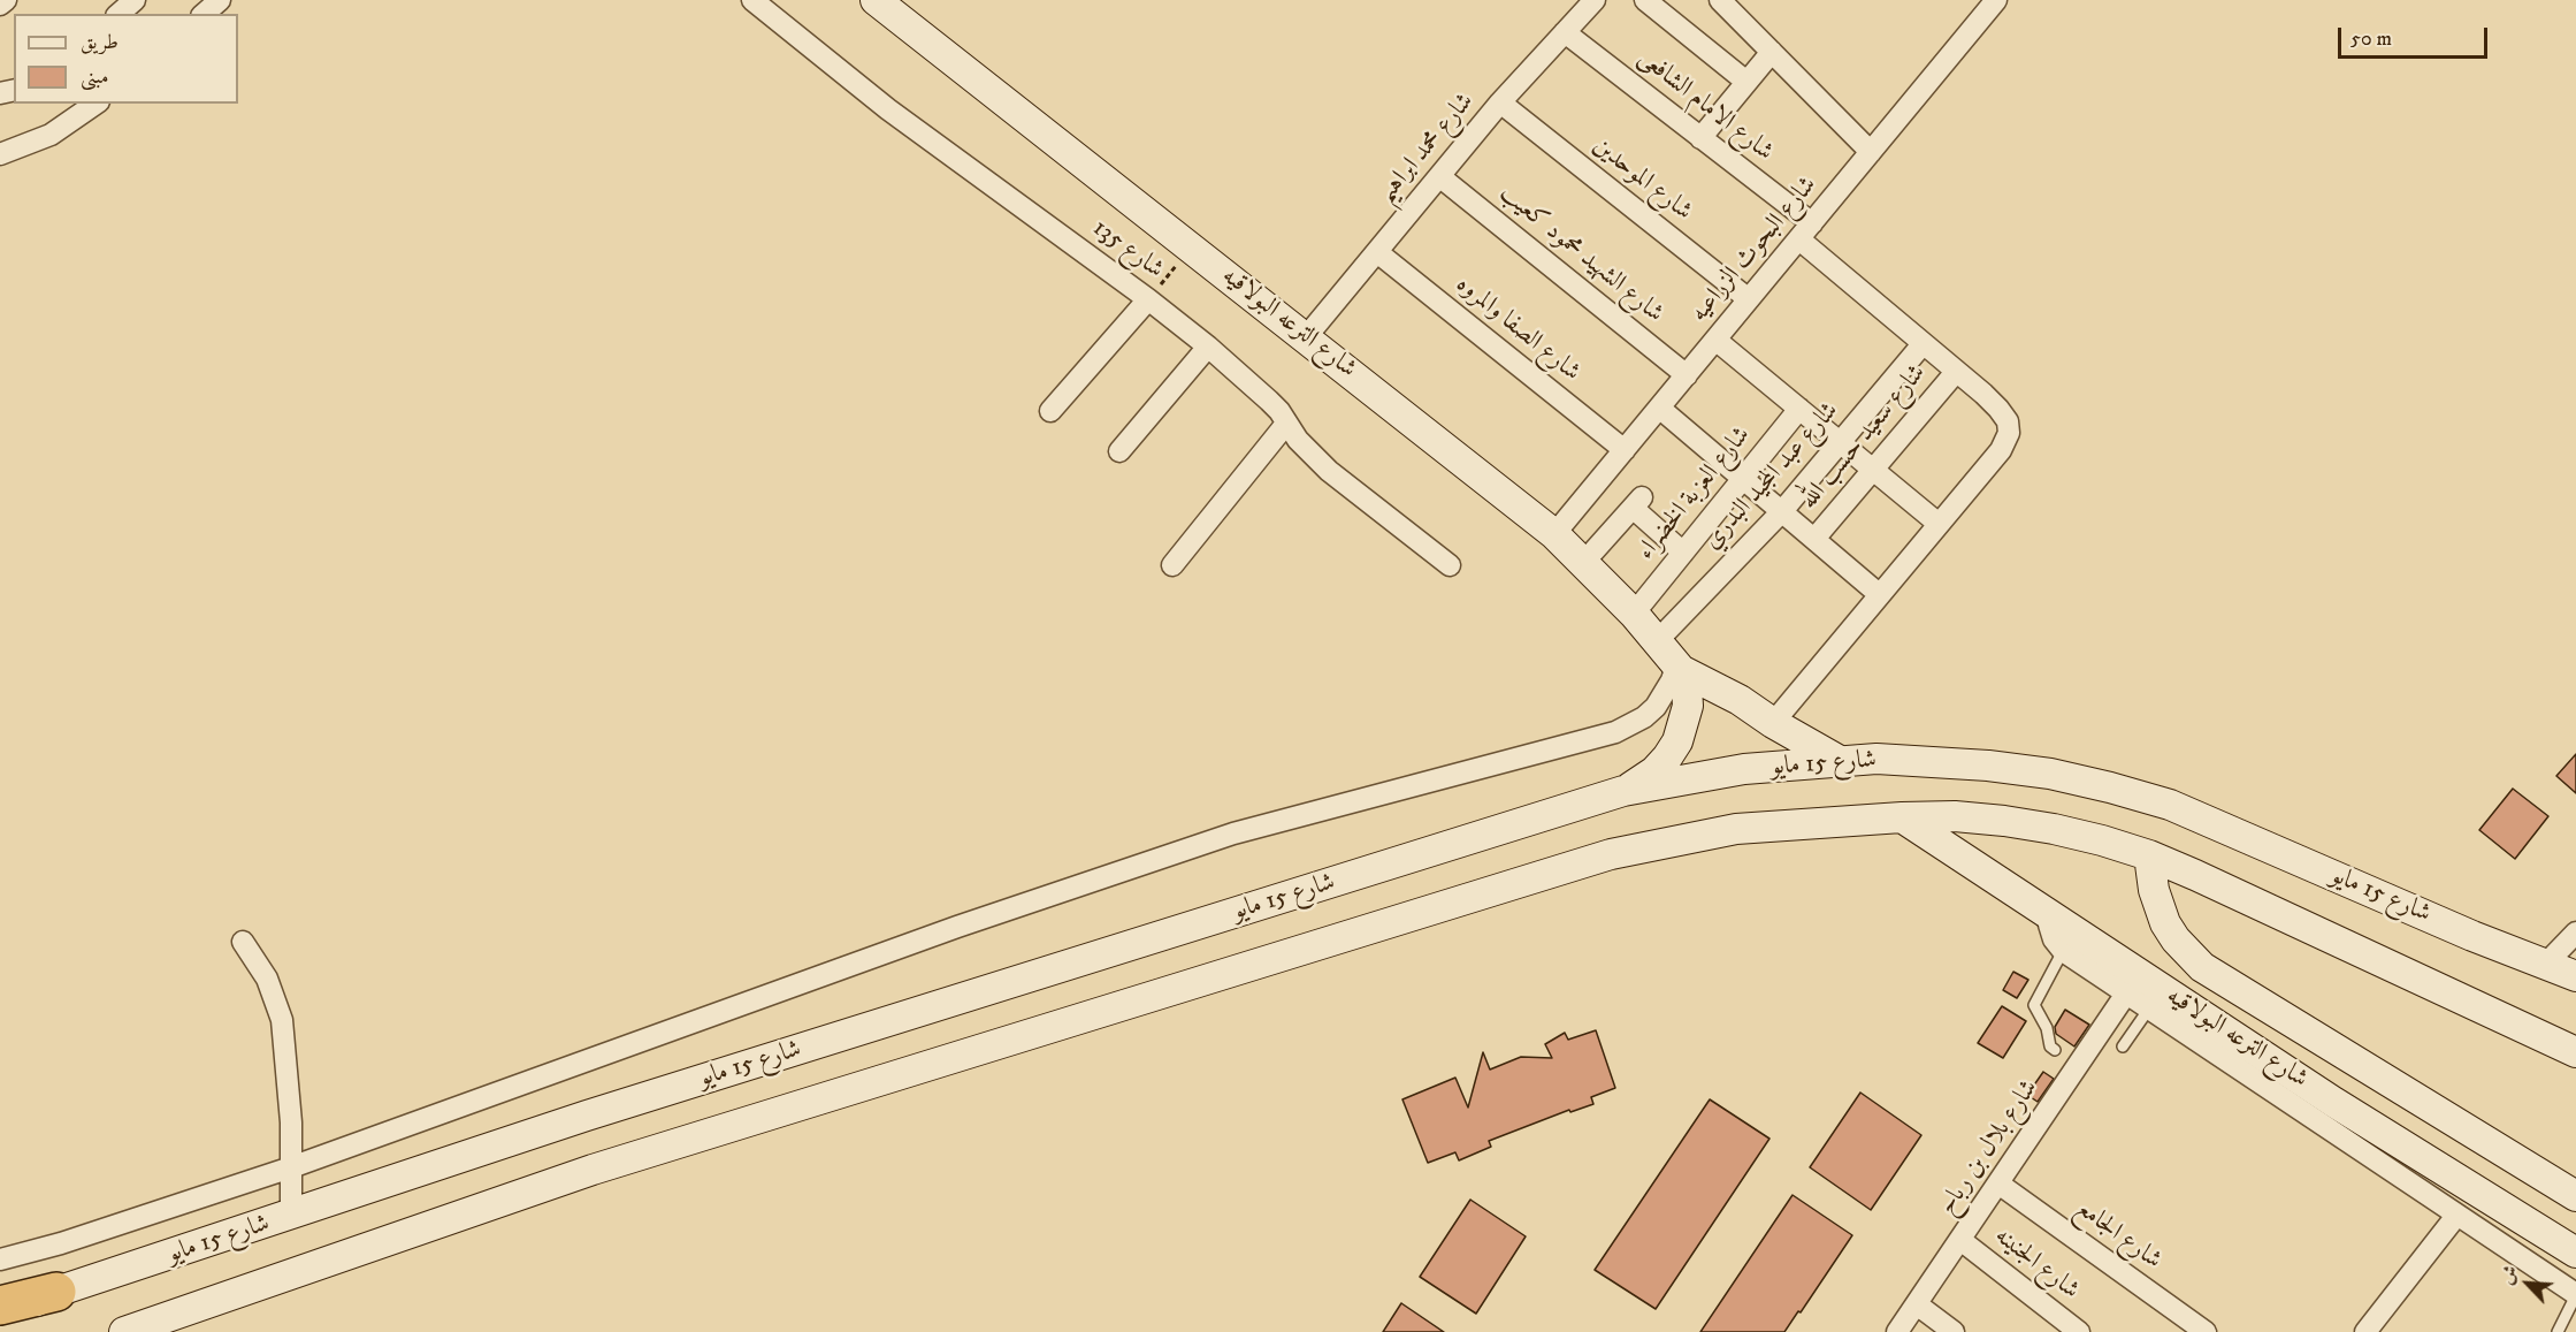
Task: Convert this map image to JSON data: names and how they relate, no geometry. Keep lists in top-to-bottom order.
{
  "streets": {
    "main road": ["شارع الترعه البولاقيه", "شارع 15 مايو"],
    "street": [
      "شارع الامام الشافعى",
      "شارع محمد ابراهيم",
      "شارع الموحدين",
      "شارع 135",
      "شارع البحوث الزراعيه",
      "شارع الشهيد محمود كعيب",
      "شارع الصفا والمروه",
      "شارع سعيد حسب الله",
      "شارع عبد المجيد البدري",
      "شارع العزبة الخضراء",
      "شارع بلال بن رباح",
      "شارع الجامع",
      "شارع الجنينه"
    ]
  },
  "crossings": [
    ["شارع الامام الشافعى", "شارع محمد ابراهيم"],
    ["شارع الامام الشافعى", "شارع البحوث الزراعيه"],
    ["شارع الامام الشافعى", "شارع سعيد حسب الله"],
    ["شارع الامام الشافعى", "شارع عبد المجيد البدري"],
    ["شارع محمد ابراهيم", "شارع الموحدين"],
    ["شارع محمد ابراهيم", "شارع الشهيد محمود كعيب"],
    ["شارع محمد ابراهيم", "شارع الترعه البولاقيه"],
    ["شارع محمد ابراهيم", "شارع الصفا والمروه"],
    ["شارع الموحدين", "شارع البحوث الزراعيه"],
    ["شارع البحوث الزراعيه", "شارع الشهيد محمود كعيب"],
    ["شارع البحوث الزراعيه", "شارع الترعه البولاقيه"],
    ["شارع البحوث الزراعيه", "شارع الصفا والمروه"],
    ["شارع الترعه البولاقيه", "شارع عبد المجيد البدري"],
    ["شارع الترعه البولاقيه", "شارع العزبة الخضراء"],
    ["شارع الترعه البولاقيه", "شارع 15 مايو"],
    ["شارع بلال بن رباح", "شارع الجامع"],
    ["شارع بلال بن رباح", "شارع الجنينه"]
  ],
  "legend": ["طريق", "مبنى"],
  "scale_bar": "50 m",
  "north": "top left"
}
